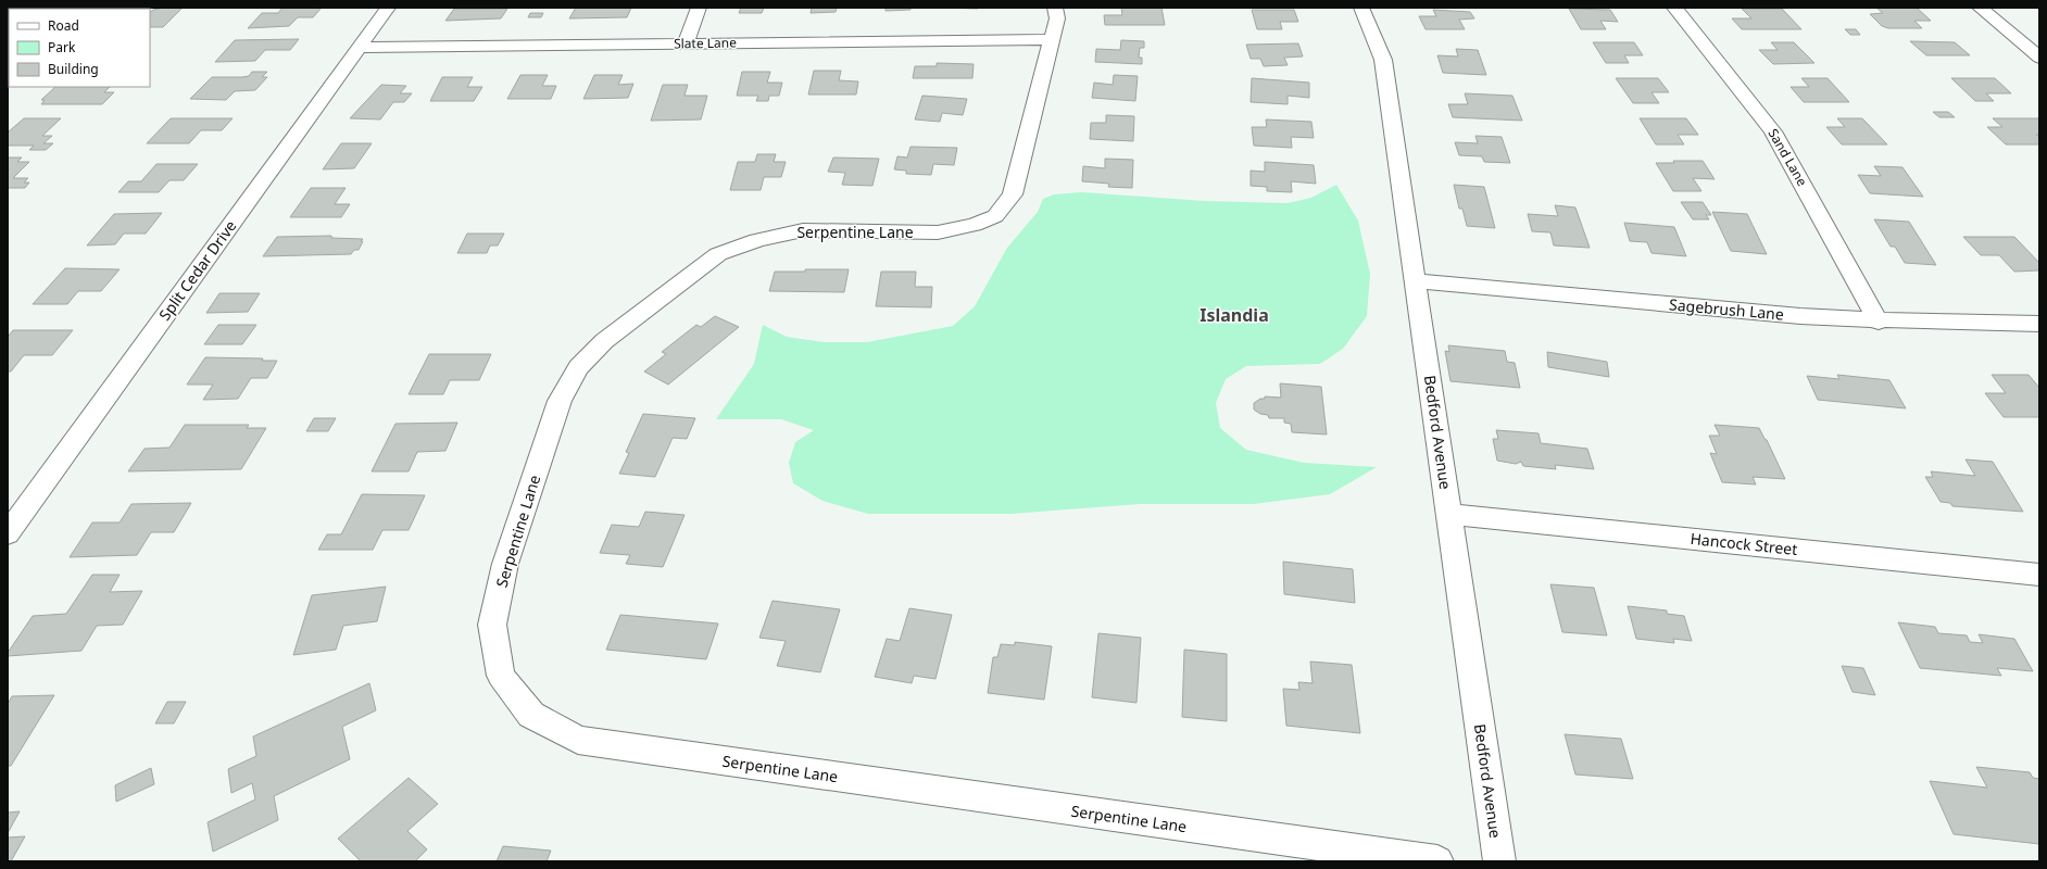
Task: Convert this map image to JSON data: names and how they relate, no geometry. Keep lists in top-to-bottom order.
{
  "streets": {
    "street": [
      "Slate Lane",
      "Sand Lane",
      "Serpentine Lane",
      "Split Cedar Drive",
      "Sagebrush Lane",
      "Bedford Avenue",
      "Hancock Street"
    ]
  },
  "crossings": [
    ["Slate Lane", "Serpentine Lane"],
    ["Slate Lane", "Split Cedar Drive"],
    ["Sand Lane", "Sagebrush Lane"],
    ["Sagebrush Lane", "Bedford Avenue"],
    ["Bedford Avenue", "Hancock Street"]
  ],
  "districts": ["Islandia"],
  "legend": ["Road", "Park", "Building"]
}
